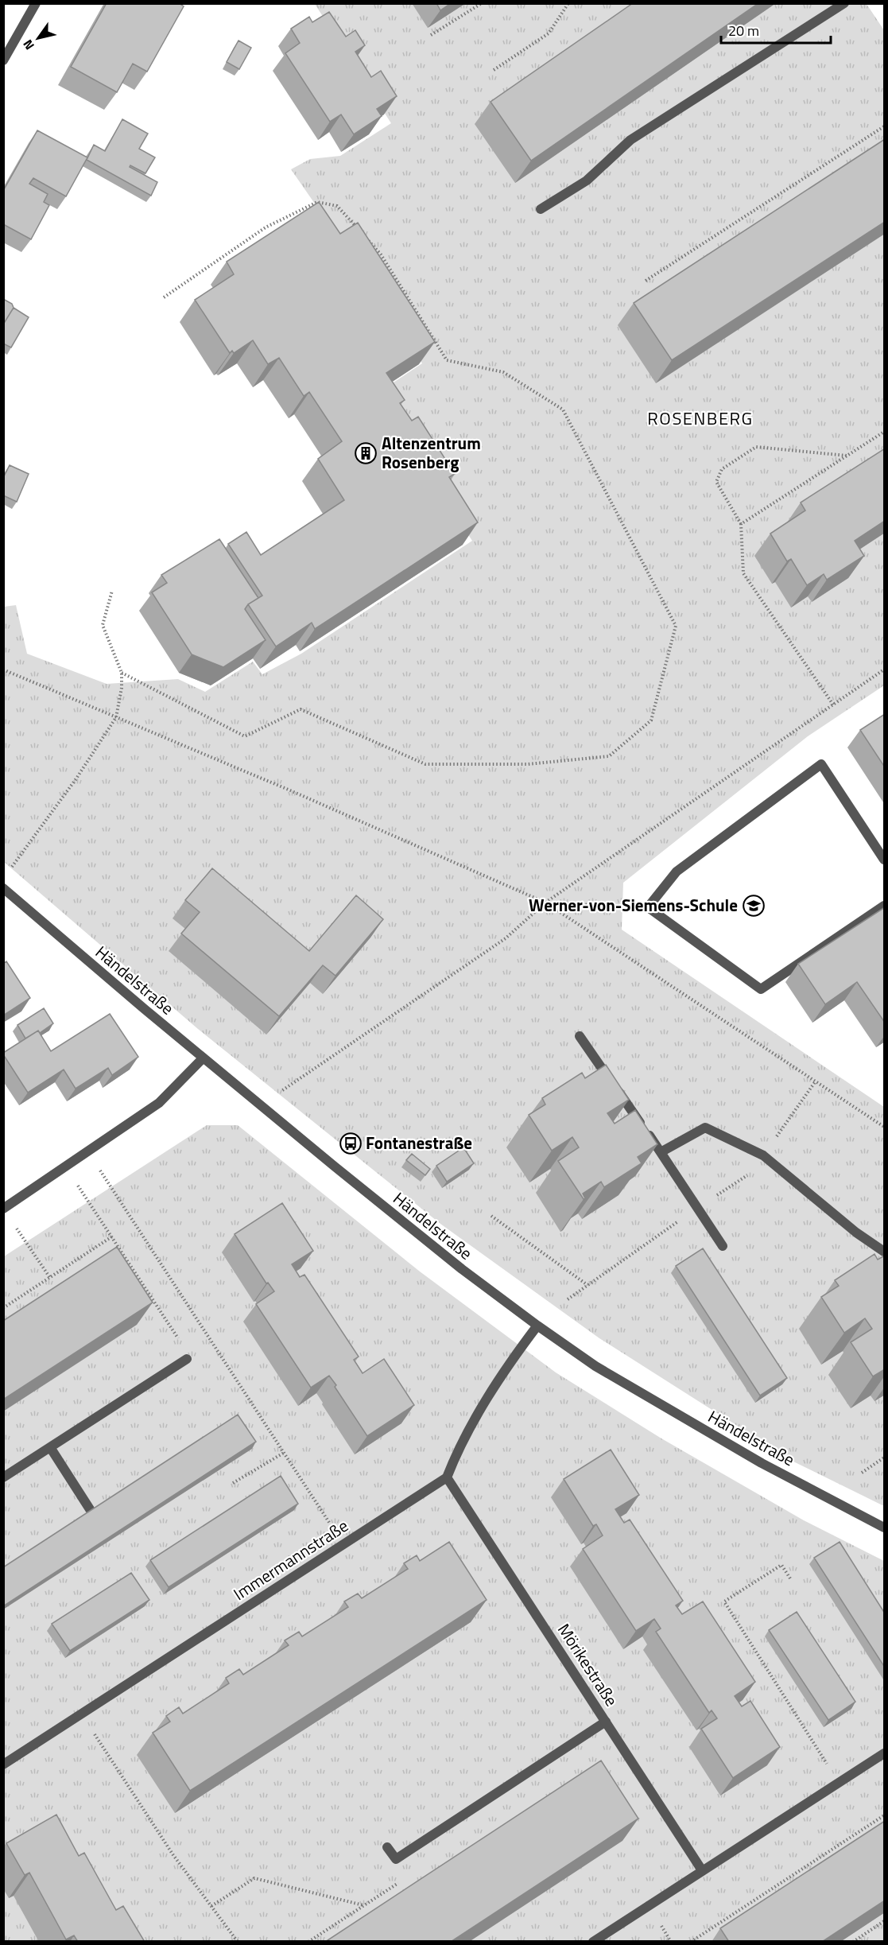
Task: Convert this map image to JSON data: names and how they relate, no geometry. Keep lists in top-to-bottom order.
{
  "streets": {
    "street": ["Händelstraße", "Immermannstraße", "Mörikestraße"]
  },
  "crossings": [
    ["Immermannstraße", "Mörikestraße"]
  ],
  "districts": ["ROSENBERG"],
  "places": {
    "building": ["Altenzentrum Rosenberg"],
    "school or university": ["Werner-von-Siemens-Schule"],
    "bus stop": ["Fontanestraße"]
  },
  "scale_bar": "20 m",
  "north": "bottom left"
}
